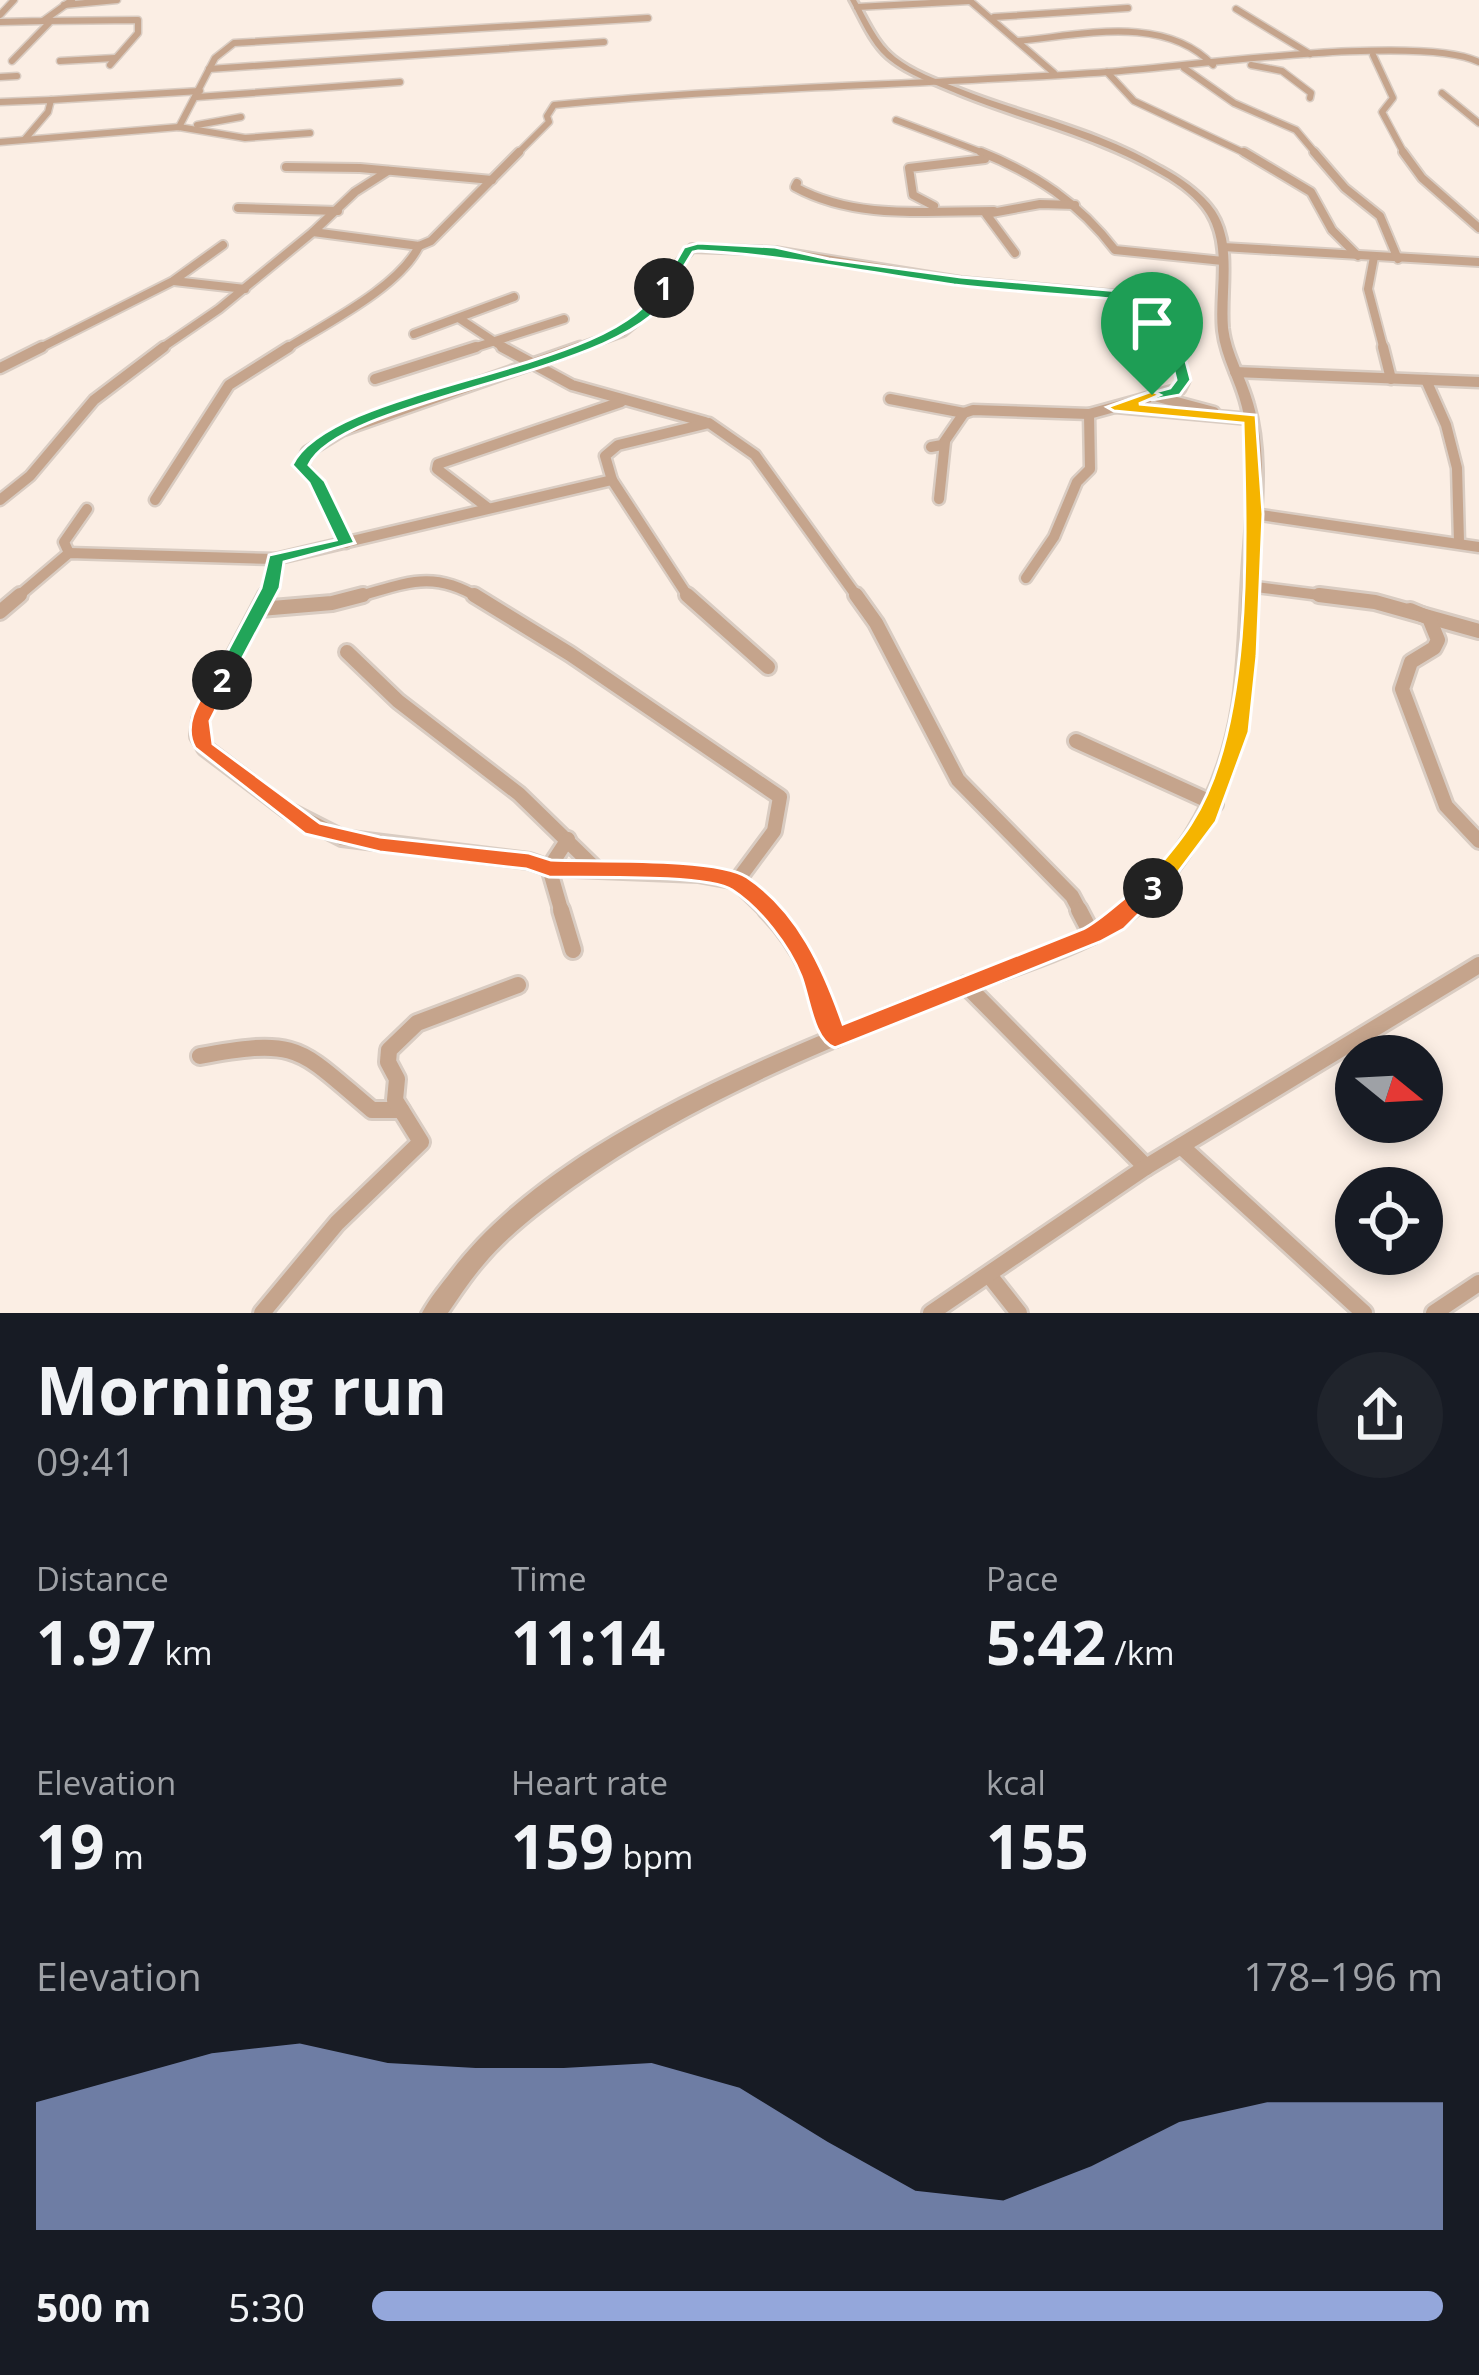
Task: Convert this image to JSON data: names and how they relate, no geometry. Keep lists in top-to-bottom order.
{
  "north": "right",
  "page": {
    "pins": ["1", "2", "3"],
    "heading": ["Morning run", "09:41"],
    "stats": [
      ["Distance", "1.97 km"],
      ["Time", "11:14"],
      ["Pace", "5:42 /km"],
      ["Elevation", "19 m"],
      ["Heart rate", "159 bpm"],
      ["kcal", "155"]
    ],
    "chart": ["Elevation", "178–196 m"],
    "list": [
      {
        "name": "500 m",
        "note": "5:30"
      }
    ]
  }
}
